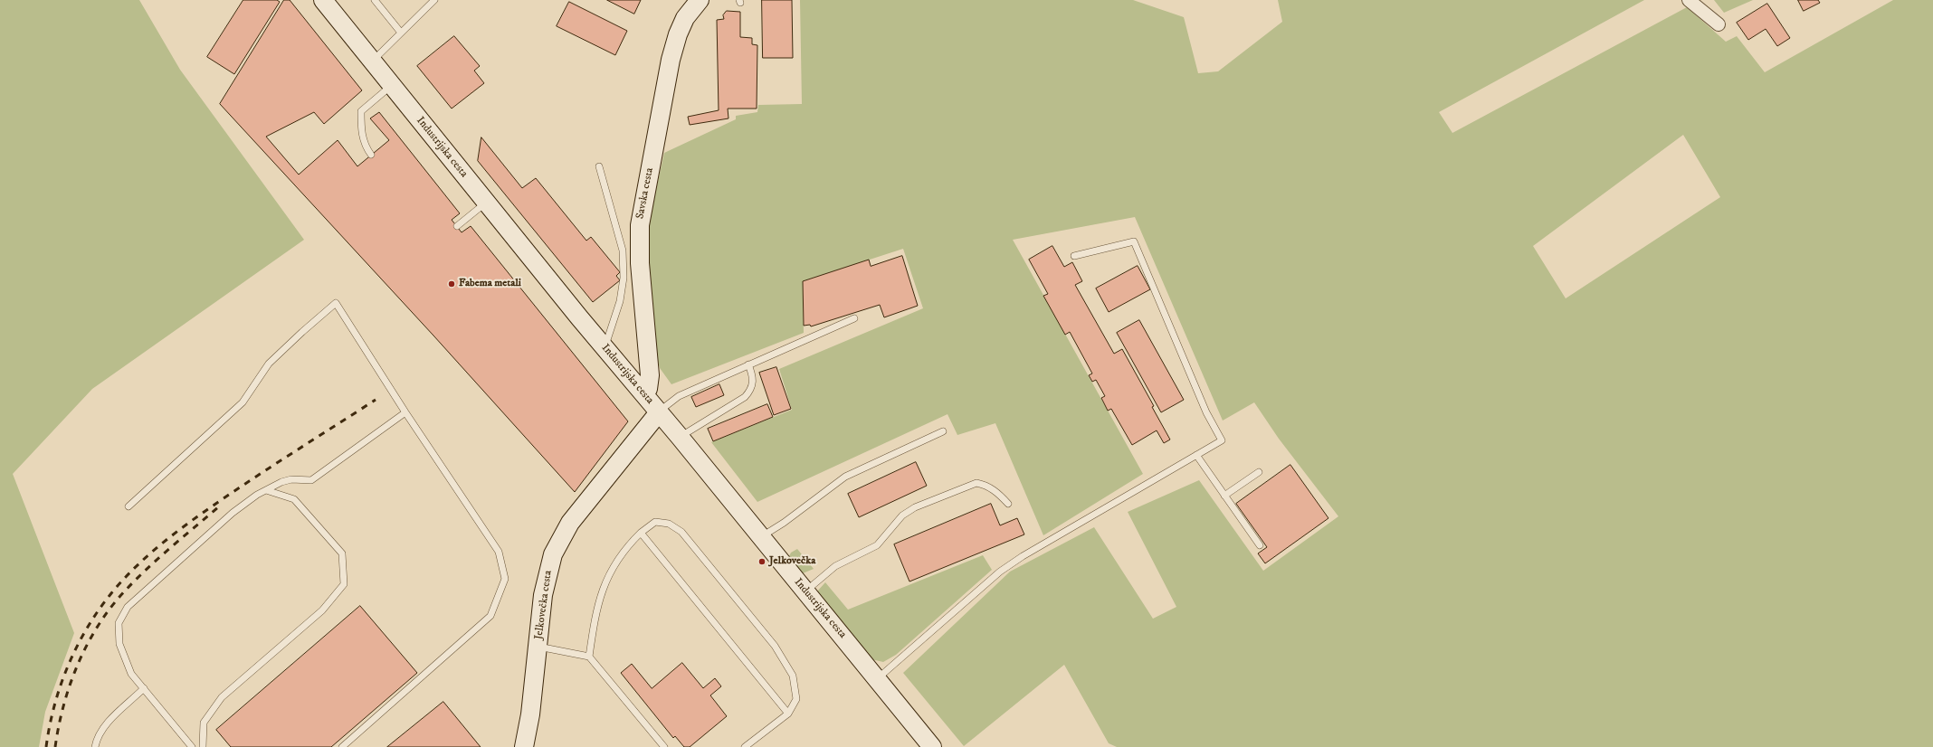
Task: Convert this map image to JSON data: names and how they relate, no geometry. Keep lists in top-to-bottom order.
{
  "streets": {
    "street": ["Industrijska cesta", "Savska cesta", "Jelkovečka cesta"]
  },
  "crossings": [
    ["Industrijska cesta", "Savska cesta"],
    ["Industrijska cesta", "Jelkovečka cesta"]
  ],
  "places": ["Fabema metali", "Jelkovečka"]
}
